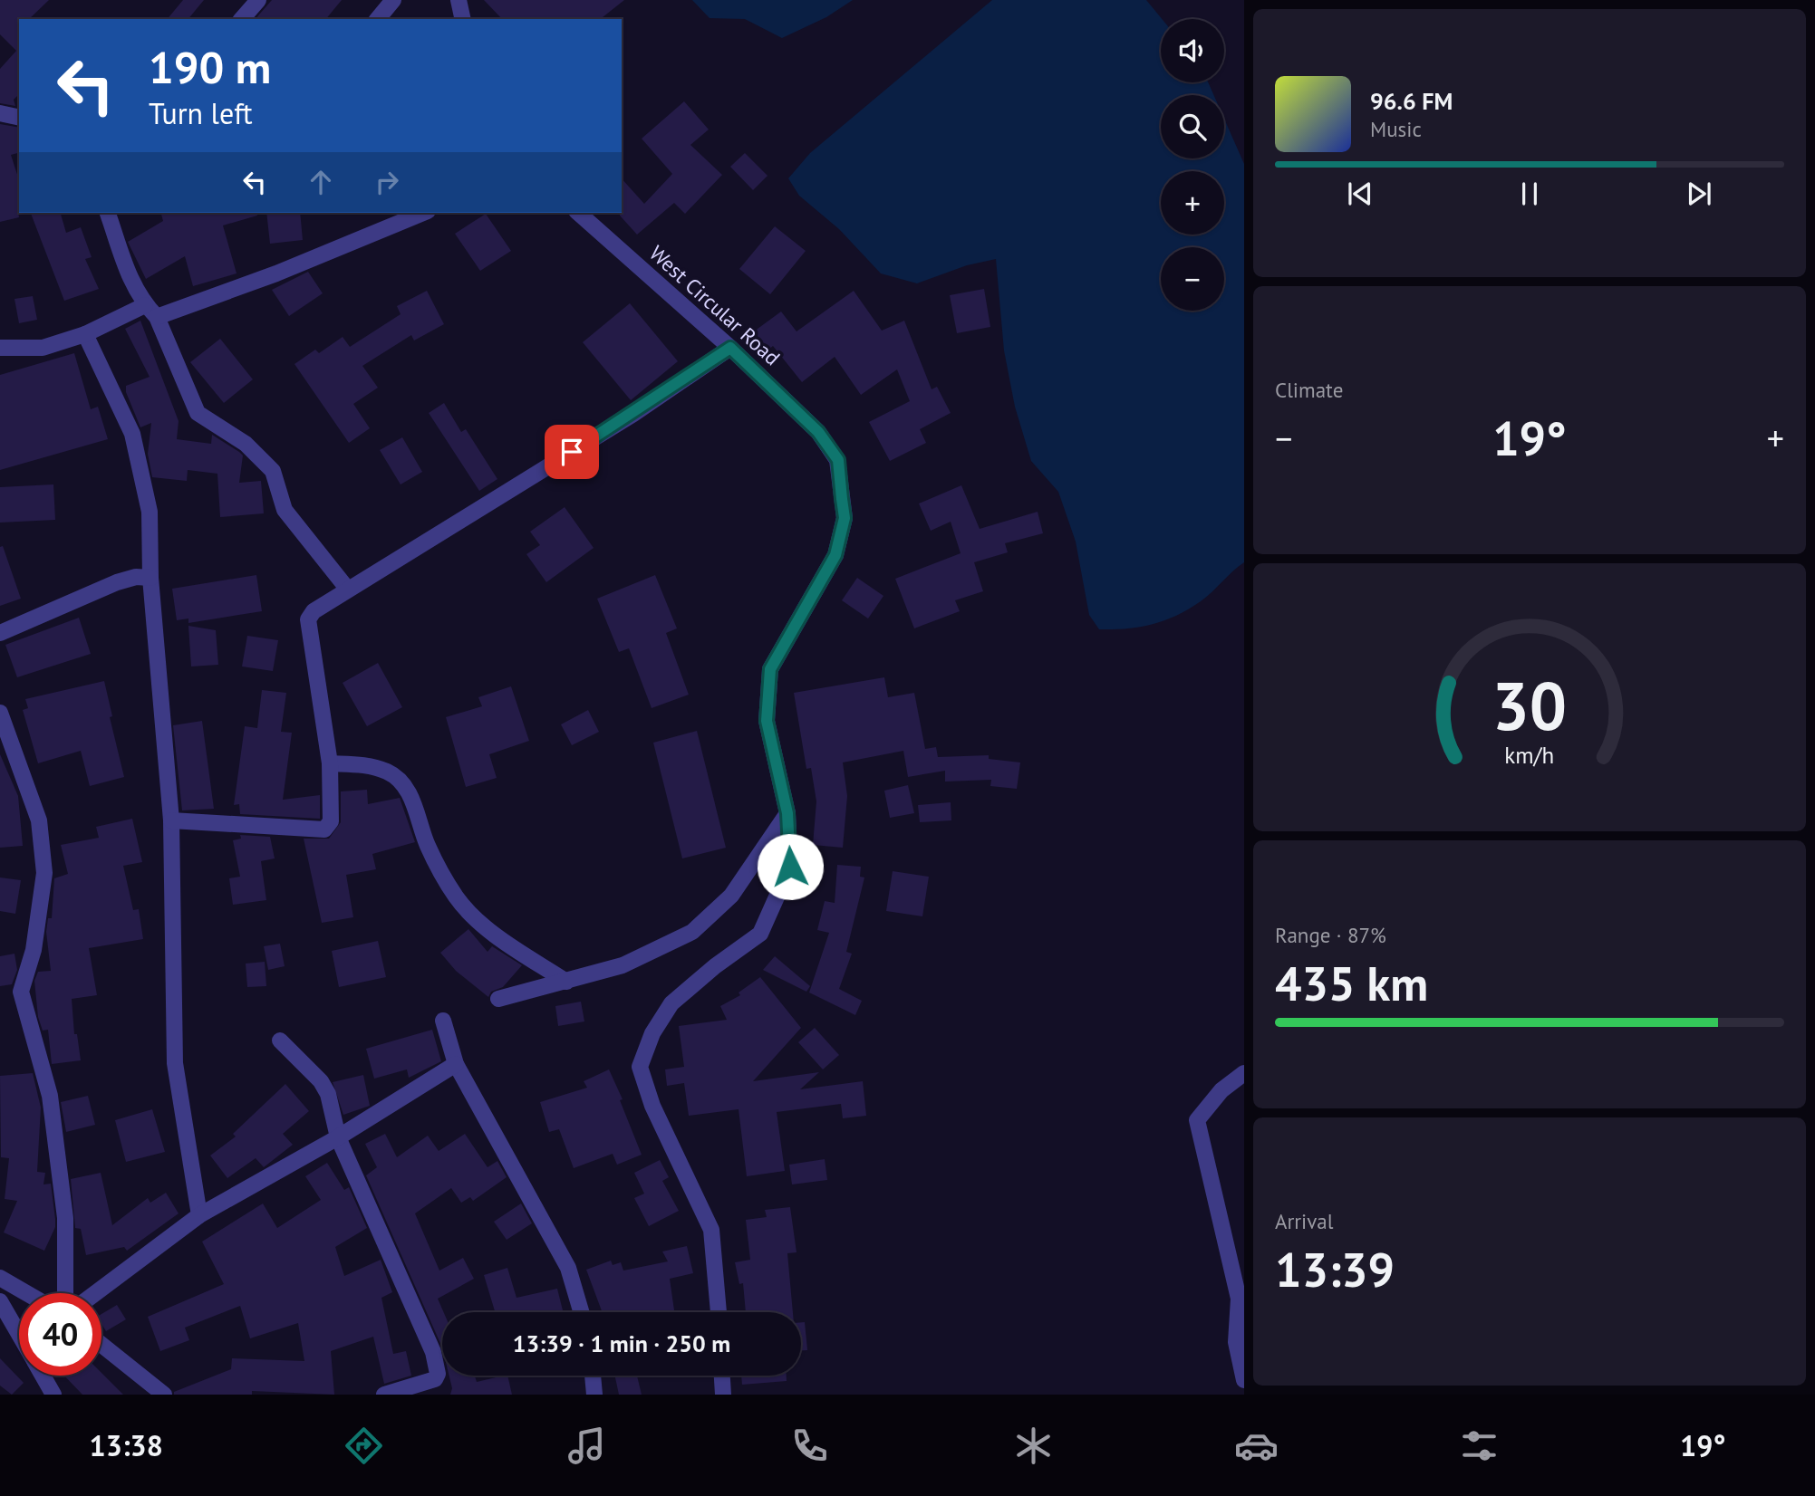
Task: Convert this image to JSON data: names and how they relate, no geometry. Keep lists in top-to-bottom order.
{
  "streets": {
    "street": ["West Circular Road"]
  },
  "page": {
    "map_buttons": ["+", "−"],
    "turn": ["190 m", "Turn left"],
    "song": ["96.6 FM", "Music"],
    "tile": [
      "Climate",
      ["Range · 87%", "435 km"],
      ["Arrival", "13:39"]
    ],
    "heat": ["−", "19°", "+"],
    "limit": "40",
    "trip": "13:39 · 1 min · 250 m",
    "tabs": ["13:38", "19°"],
    "gauge": ["30", "km/h"]
  }
}
